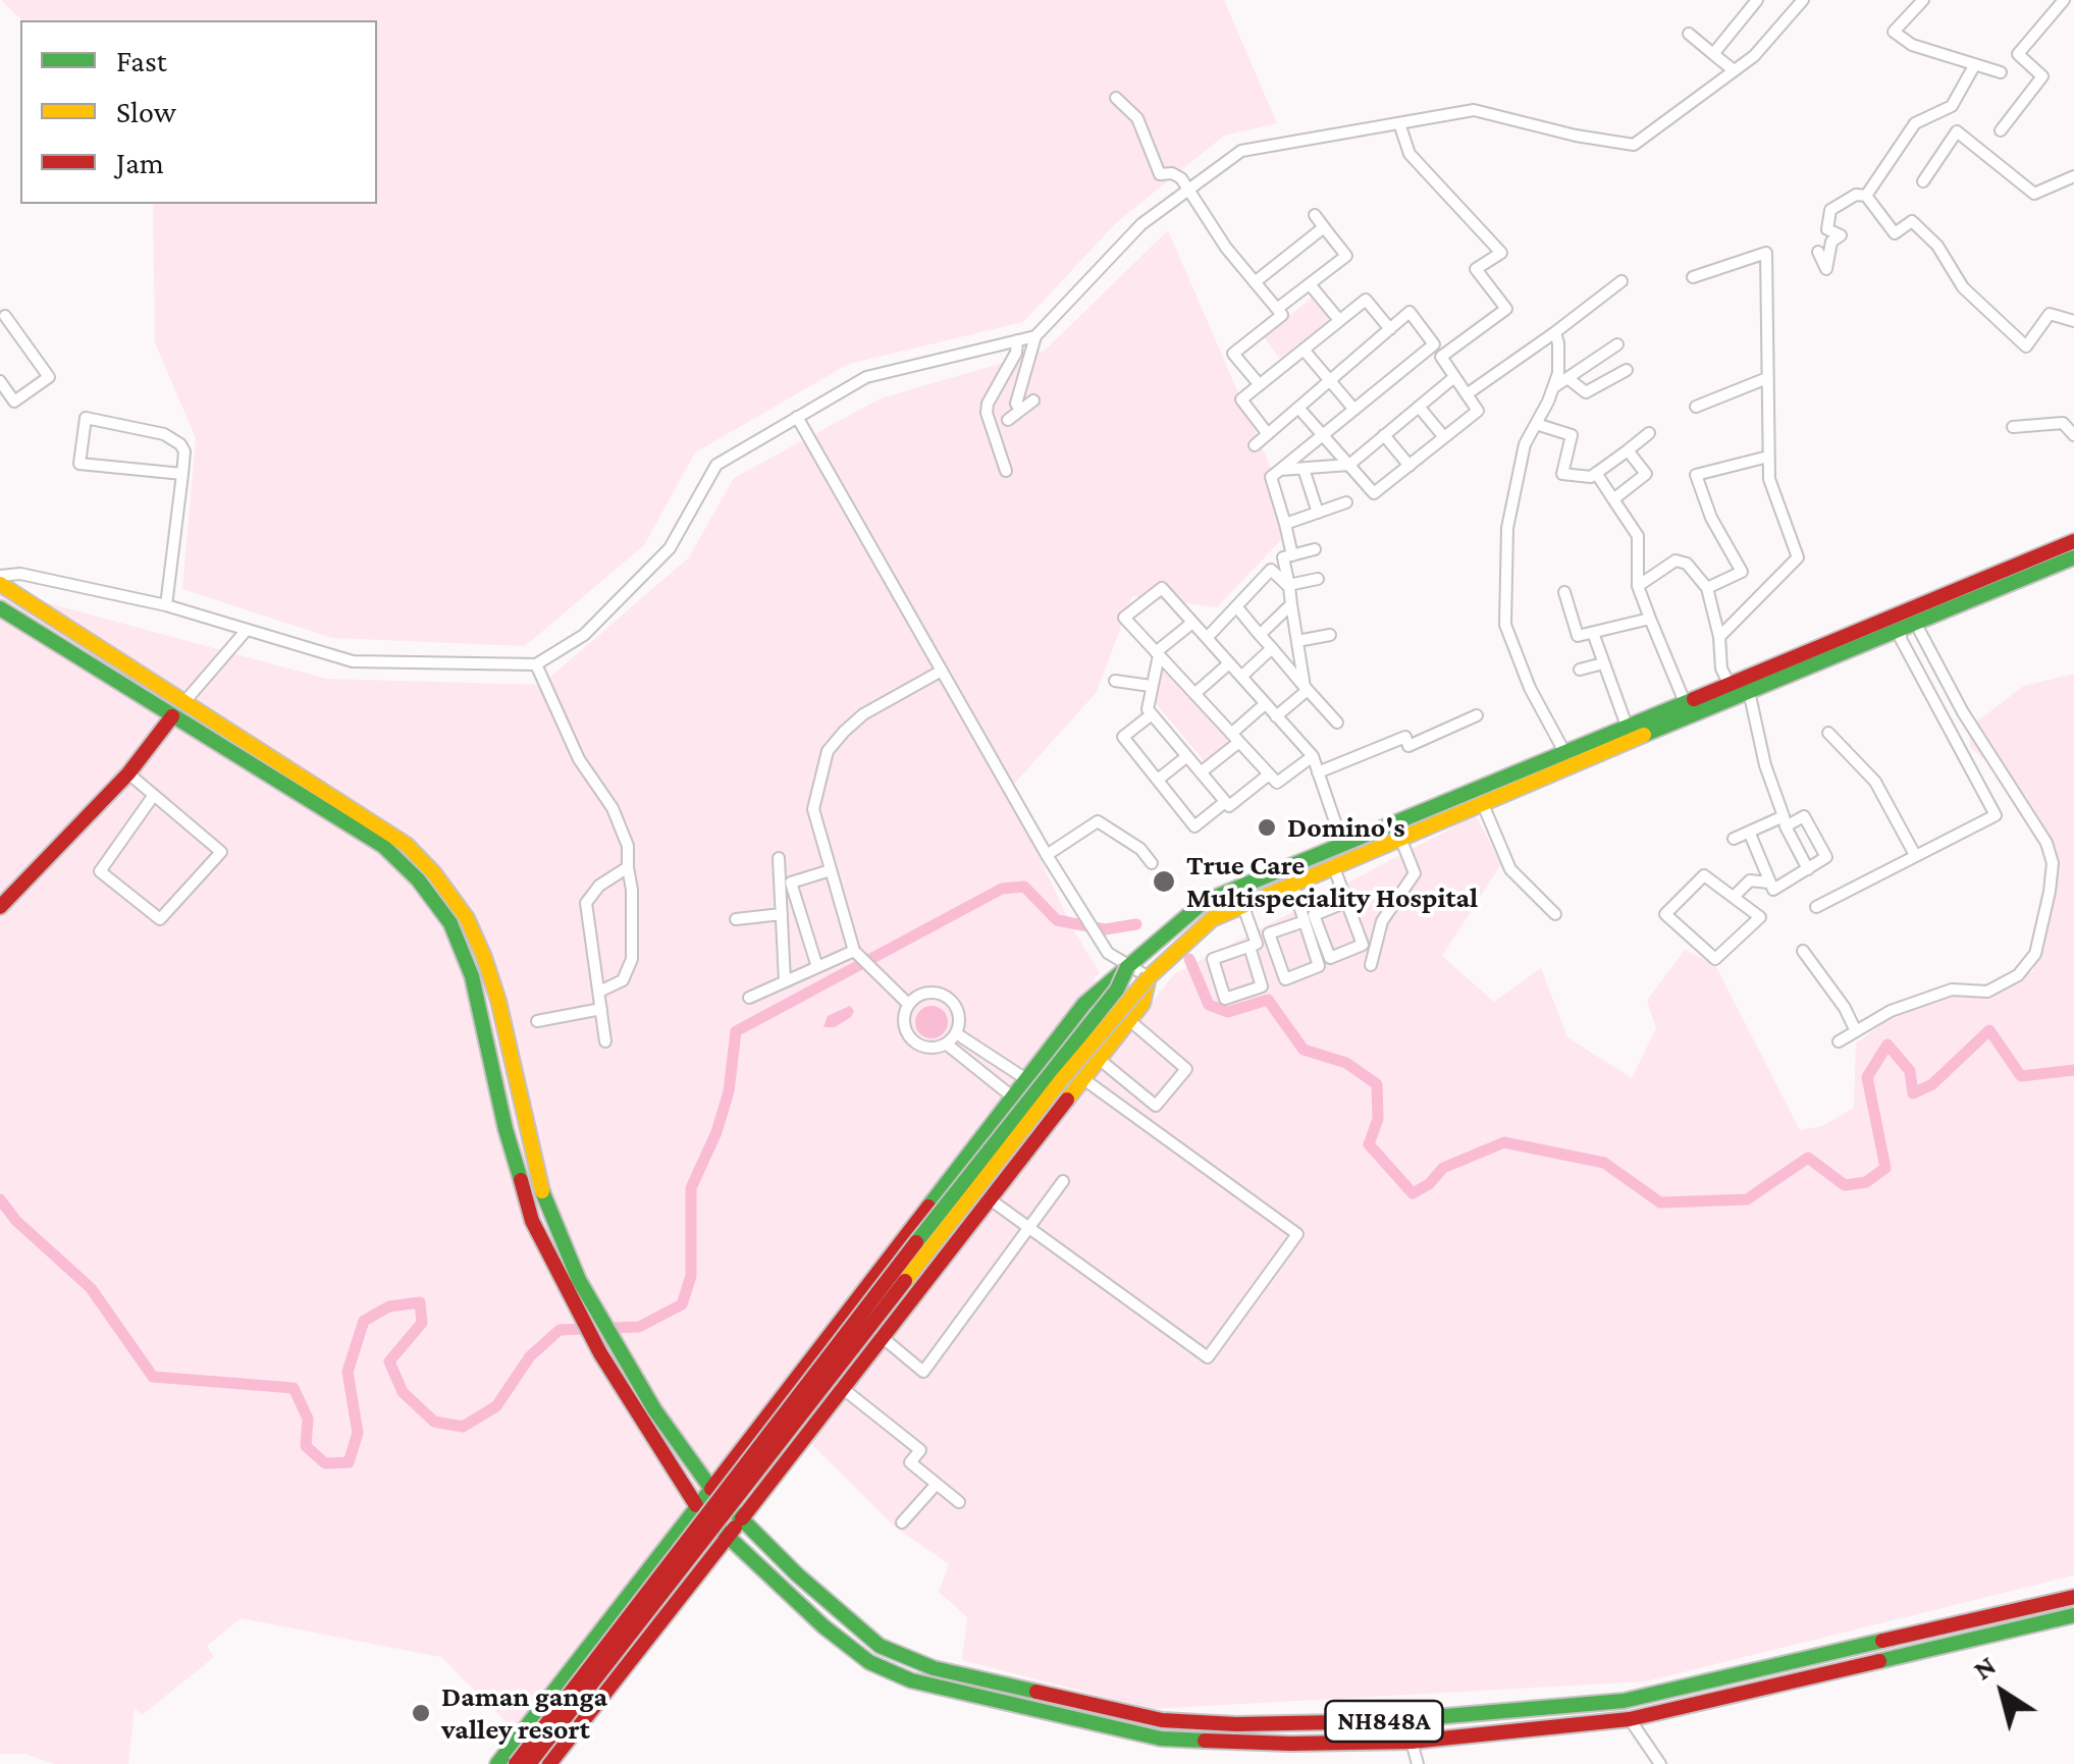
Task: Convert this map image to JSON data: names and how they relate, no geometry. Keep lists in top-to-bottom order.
{
  "streets": {
    "main road": ["NH848A"]
  },
  "places": ["Domino's", "True Care Multispeciality Hospital", "Daman ganga valley resort"],
  "legend": ["Fast", "Slow", "Jam"],
  "north": "top left"
}
